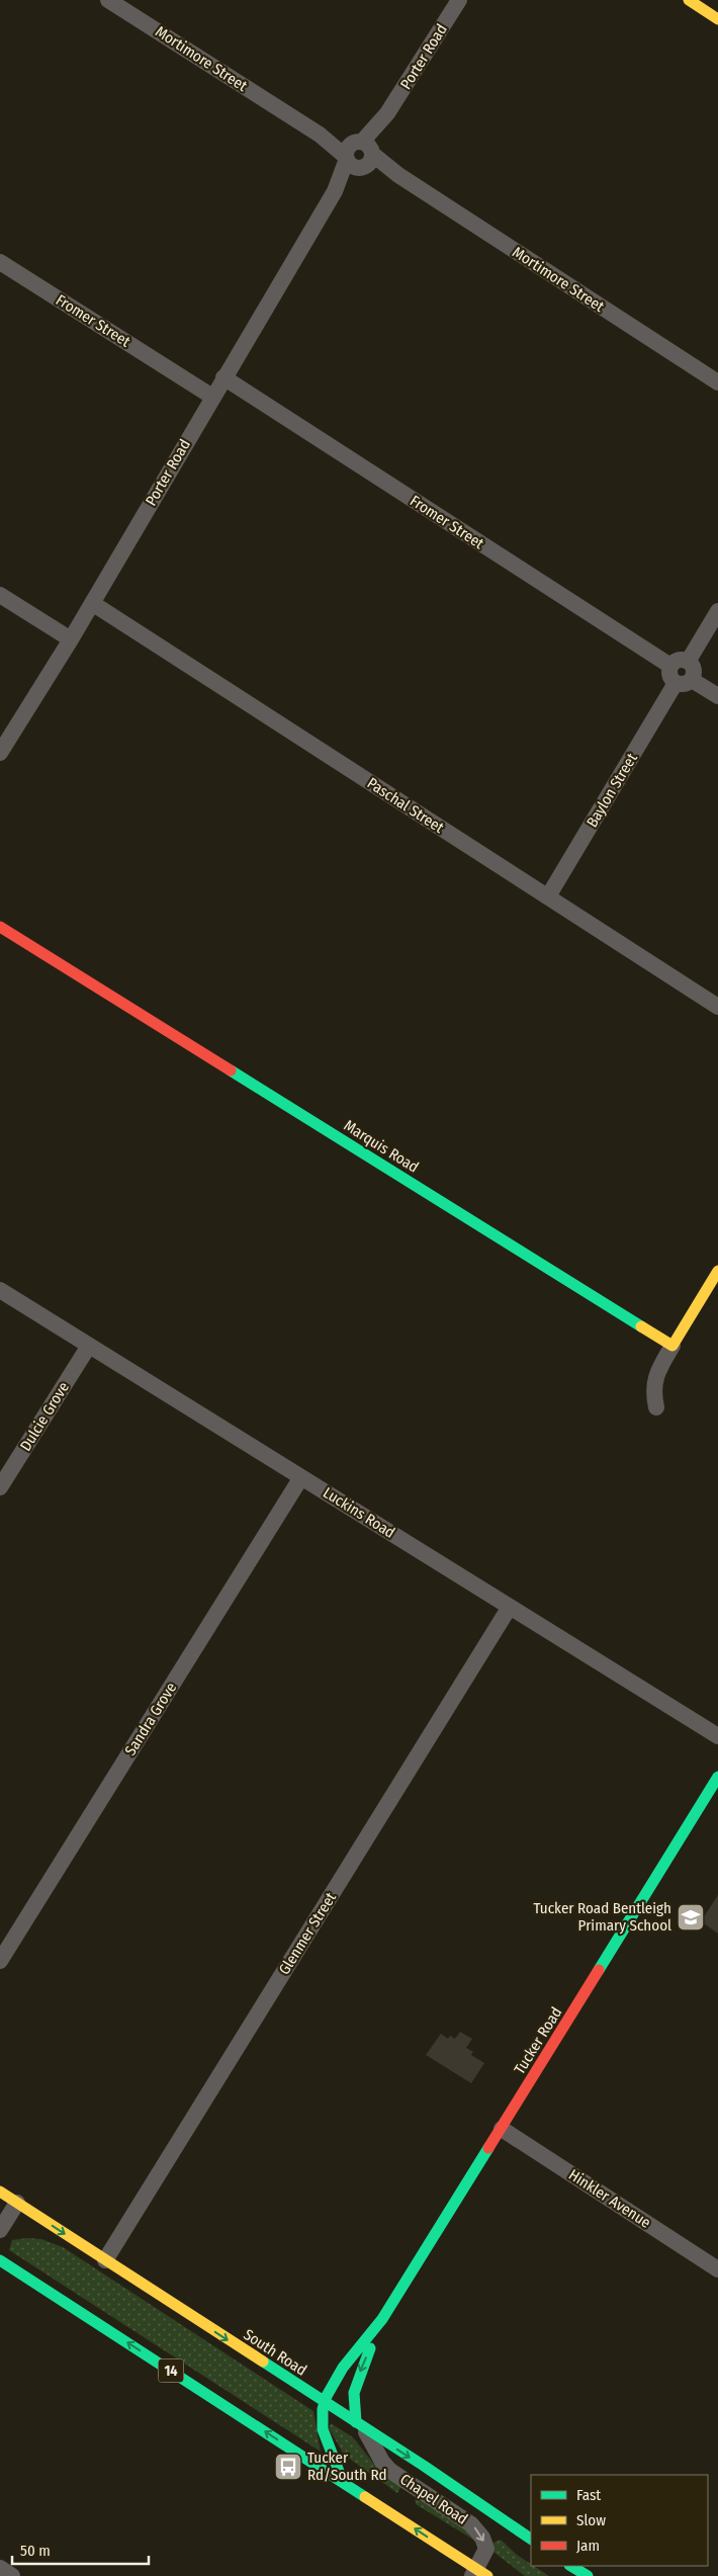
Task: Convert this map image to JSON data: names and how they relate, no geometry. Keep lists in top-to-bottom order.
{
  "streets": {
    "main road": [
      "Marquis Road",
      "Tucker Road",
      "South Road",
      "14"
    ],
    "street": [
      "Porter Road",
      "Mortimore Street",
      "Fromer Street",
      "Baylon Street",
      "Paschal Street",
      "Dulcie Grove",
      "Luckins Road",
      "Sandra Grove",
      "Glenmer Street",
      "Hinkler Avenue",
      "Chapel Road"
    ]
  },
  "crossings": [
    ["Porter Road", "Mortimore Street"],
    ["Porter Road", "Fromer Street"],
    ["Porter Road", "Paschal Street"],
    ["Fromer Street", "Baylon Street"],
    ["Baylon Street", "Paschal Street"],
    ["Dulcie Grove", "Luckins Road"],
    ["Luckins Road", "Sandra Grove"],
    ["Luckins Road", "Glenmer Street"],
    ["Glenmer Street", "South Road"],
    ["Tucker Road", "Hinkler Avenue"],
    ["Tucker Road", "South Road"],
    ["Tucker Road", "14"],
    ["Tucker Road", "Chapel Road"],
    ["South Road", "Chapel Road"],
    ["14", "Chapel Road"]
  ],
  "one_way": ["Chapel Road"],
  "places": {
    "school or university": ["Tucker Road Bentleigh Primary School"],
    "bus stop": ["Tucker Rd/South Rd"]
  },
  "legend": ["Fast", "Slow", "Jam"],
  "scale_bar": "50 m"
}
